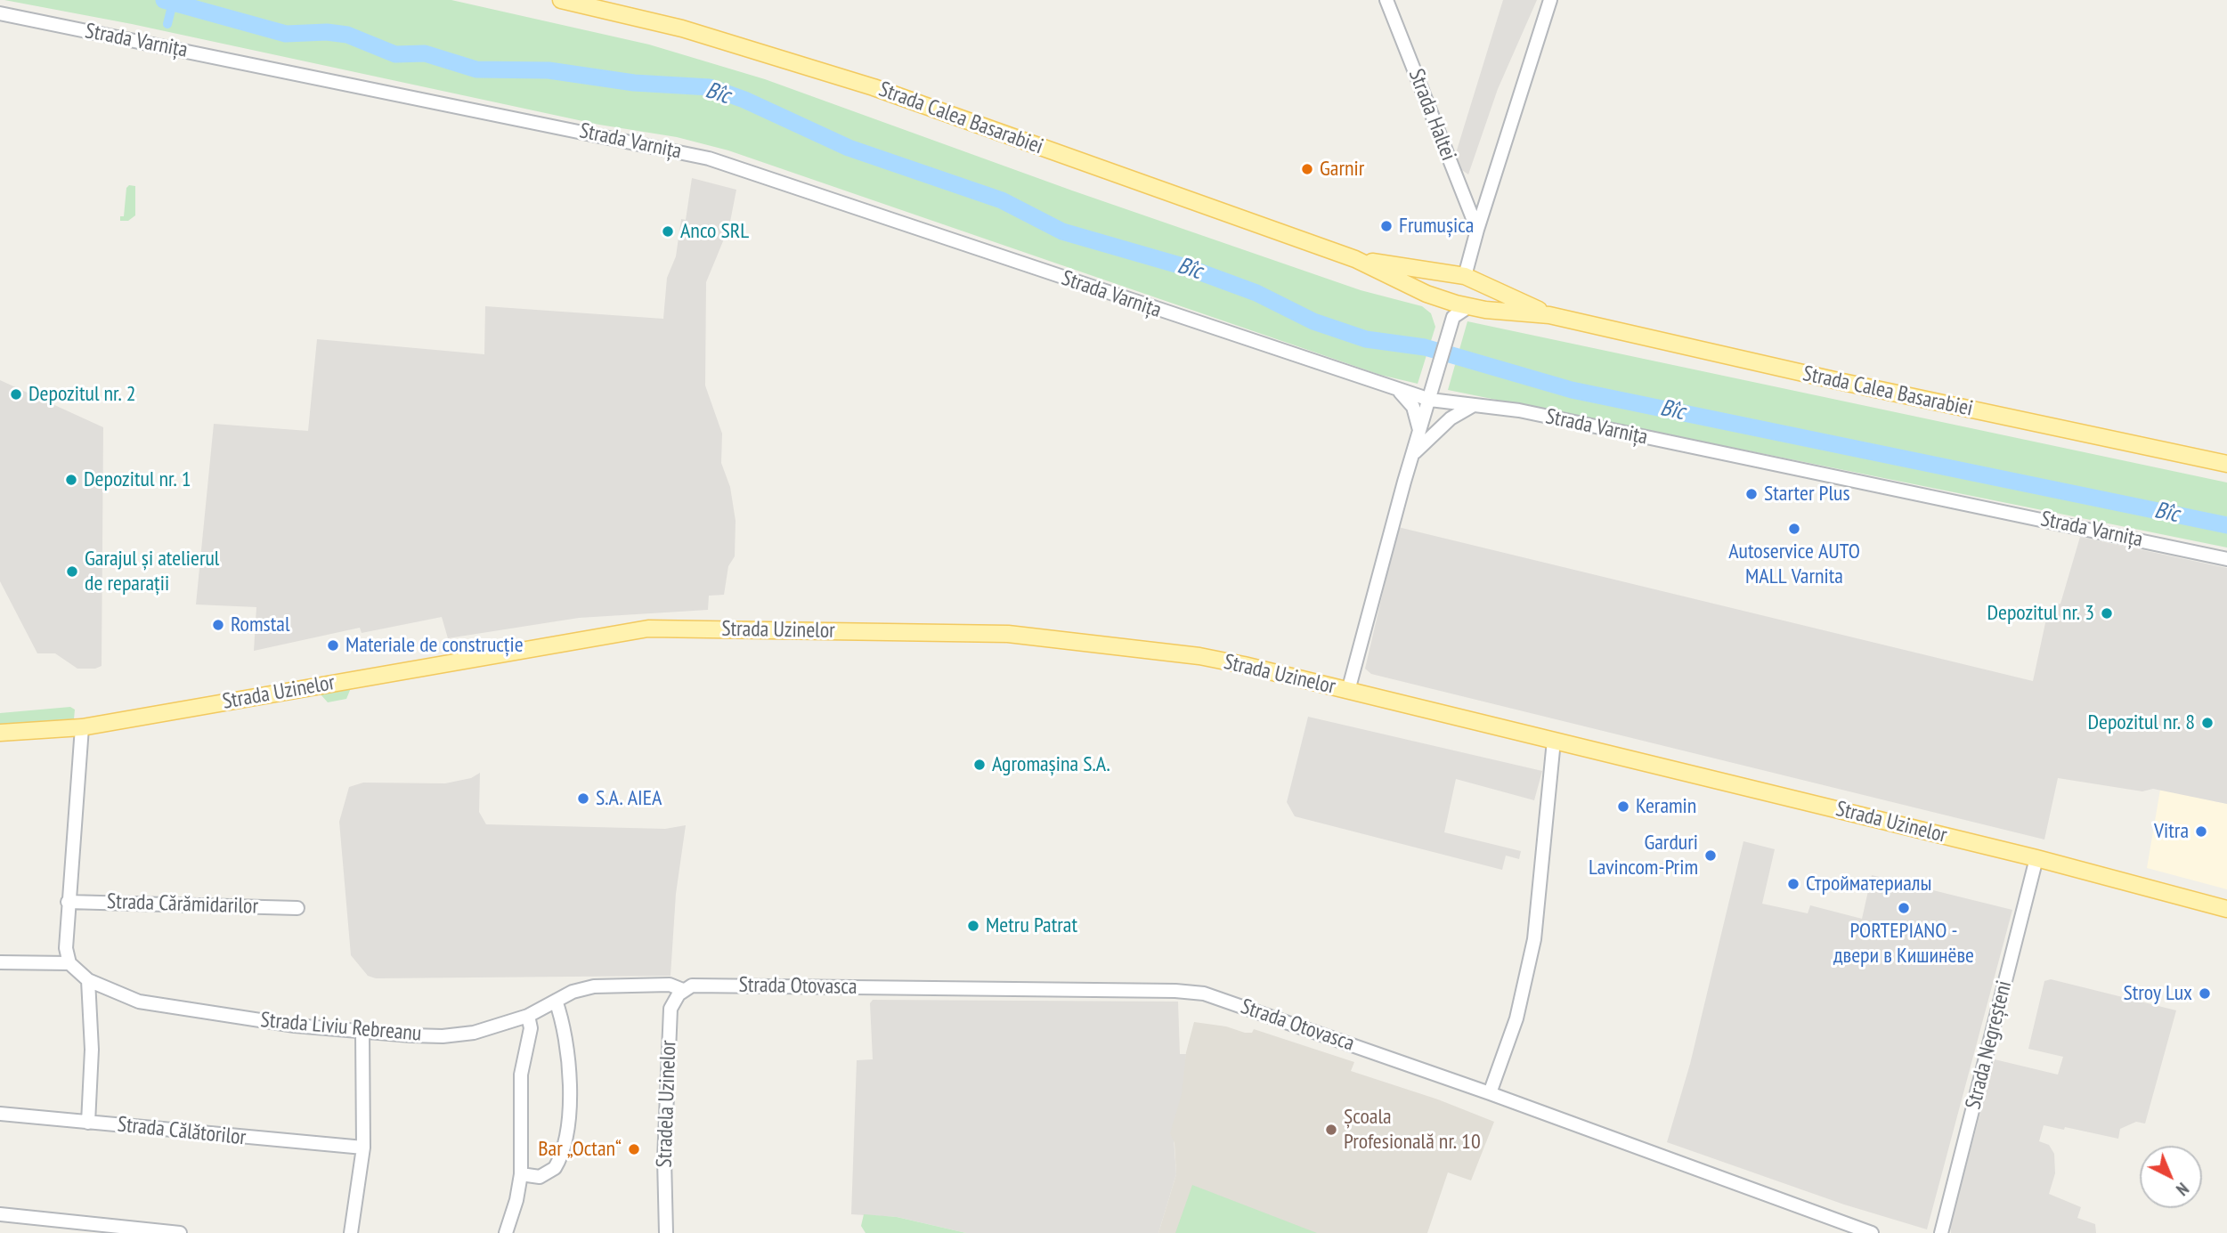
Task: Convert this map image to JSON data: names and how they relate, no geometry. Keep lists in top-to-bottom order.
{
  "streets": {
    "main road": ["Strada Calea Basarabiei", "Strada Uzinelor"],
    "street": [
      "Strada Varnița",
      "Strada Haltei",
      "Strada Cărămidarilor",
      "Strada Otovasca",
      "Strada Liviu Rebreanu",
      "Strada Negreșteni",
      "Stradela Uzinelor",
      "Strada Călătorilor"
    ]
  },
  "crossings": [
    ["Strada Uzinelor", "Strada Negreșteni"],
    ["Strada Otovasca", "Strada Liviu Rebreanu"],
    ["Strada Otovasca", "Stradela Uzinelor"],
    ["Strada Liviu Rebreanu", "Stradela Uzinelor"]
  ],
  "water": ["Bîc"],
  "places": [
    "Garnir",
    "Frumușica",
    "Anco SRL",
    "Depozitul nr. 2",
    "Depozitul nr. 1",
    "Starter Plus",
    "Autoservice AUTO MALL Varnita",
    "Garajul și atelierul de reparații",
    "Depozitul nr. 3",
    "Romstal",
    "Materiale de construcție",
    "Depozitul nr. 8",
    "Agromașina S.A.",
    "S.A. AIEA",
    "Keramin",
    "Vitra",
    "Garduri Lavincom-Prim",
    "Стройматериалы",
    "PORTEPIANO - двери в Кишинёве",
    "Metru Patrat",
    "Stroy Lux",
    "Școala Profesională nr. 10",
    "Bar „Octan“"
  ],
  "north": "bottom right"
}
